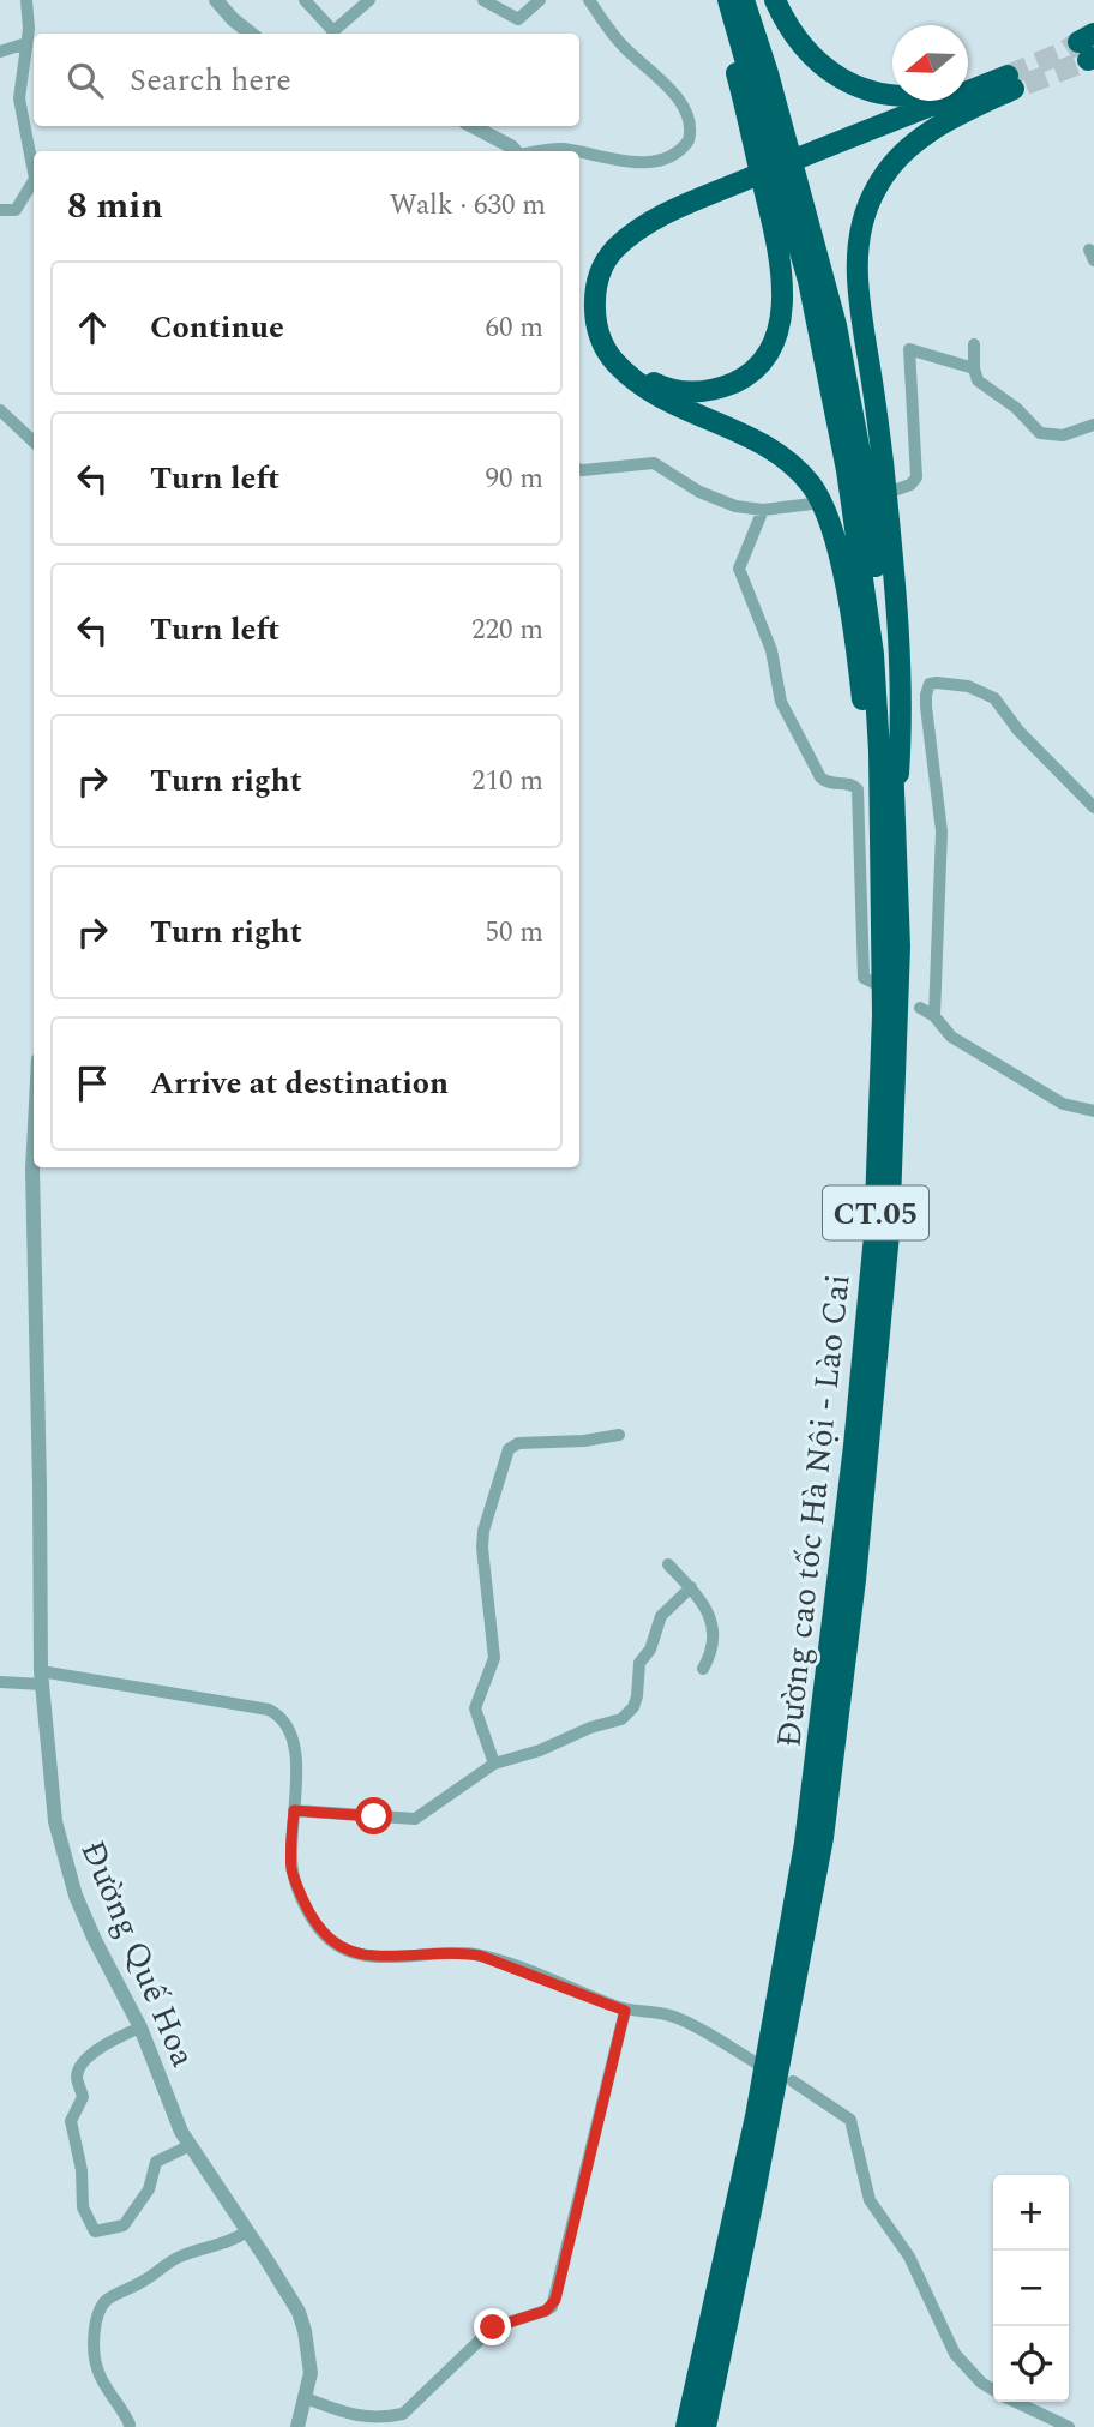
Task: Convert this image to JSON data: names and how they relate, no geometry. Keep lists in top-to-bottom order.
{
  "streets": {
    "highway": ["CT.05", "Đường cao tốc Hà Nội - Lào Cai"],
    "street": ["Đường Quế Hoa"]
  },
  "north": "left",
  "page": {
    "search": "Search here",
    "heading": ["8 min", "Walk · 630 m"],
    "list": [
      ["Continue", "60 m"],
      ["Turn left", "90 m"],
      ["Turn left", "220 m"],
      ["Turn right", "210 m"],
      ["Turn right", "50 m"],
      "Arrive at destination"
    ],
    "map_buttons": ["+", "−"]
  }
}
